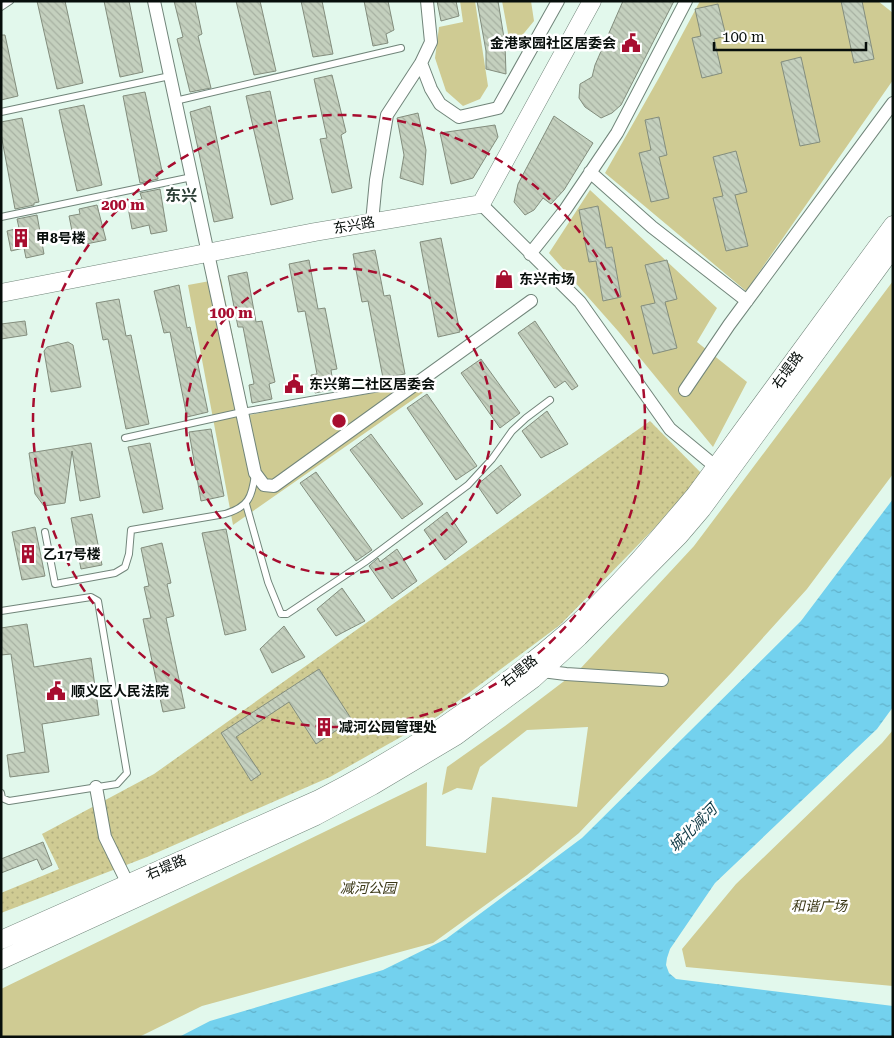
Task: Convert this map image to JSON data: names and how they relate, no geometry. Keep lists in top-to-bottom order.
{
  "streets": {
    "main road": ["东兴路", "右堤路"]
  },
  "districts": ["东兴"],
  "water": ["城北减河"],
  "parks": ["减河公园", "和谐广场"],
  "places": {
    "public building": ["金港家园社区居委会", "东兴第二社区居委会", "顺义区人民法院"],
    "building": ["甲8号楼", "乙17号楼", "减河公园管理处"],
    "shop": ["东兴市场"]
  },
  "scale_bar": "100 m",
  "rings": ["200 m", "100 m"]
}
